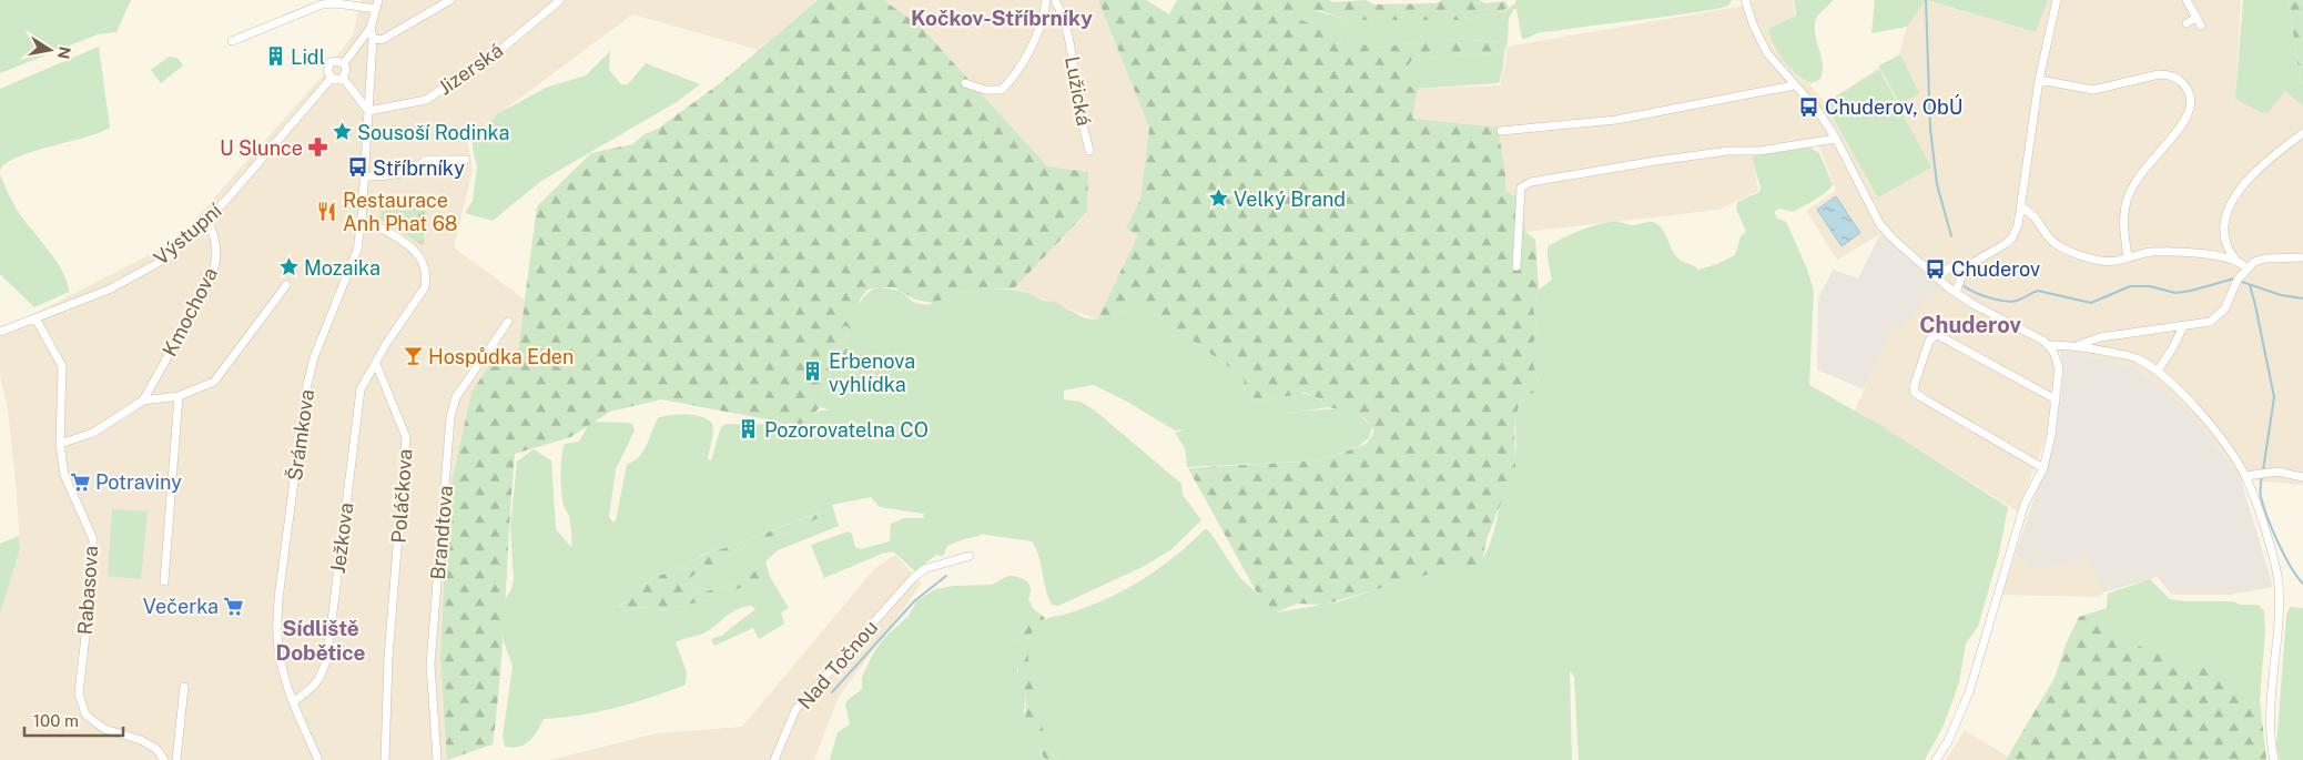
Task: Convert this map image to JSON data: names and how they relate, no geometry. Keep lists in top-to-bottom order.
{
  "streets": {
    "street": [
      "Jizerská",
      "Lužická",
      "Výstupní",
      "Kmochova",
      "Šrámkova",
      "Poláčkova",
      "Brandtova",
      "Ježkova",
      "Rabasova",
      "Nad Točnou"
    ]
  },
  "crossings": [
    ["Jizerská", "Šrámkova"],
    ["Výstupní", "Kmochova"],
    ["Výstupní", "Rabasova"],
    ["Kmochova", "Rabasova"],
    ["Šrámkova", "Ježkova"],
    ["Poláčkova", "Ježkova"]
  ],
  "districts": ["Kočkov-Stříbrníky", "Chuderov", "Sídliště Dobětice"],
  "places": {
    "building": ["Lidl", "Erbenova vyhlídka", "Pozorovatelna CO"],
    "bus stop": ["Chuderov, ObÚ", "Stříbrníky", "Chuderov"],
    "place": ["Sousoší Rodinka", "Velký Brand", "Mozaika"],
    "pharmacy": ["U Slunce"],
    "restaurant": ["Restaurace Anh Phat 68"],
    "bar": ["Hospůdka Eden"],
    "supermarket": ["Potraviny", "Večerka"]
  },
  "scale_bar": "100 m",
  "north": "right"
}
